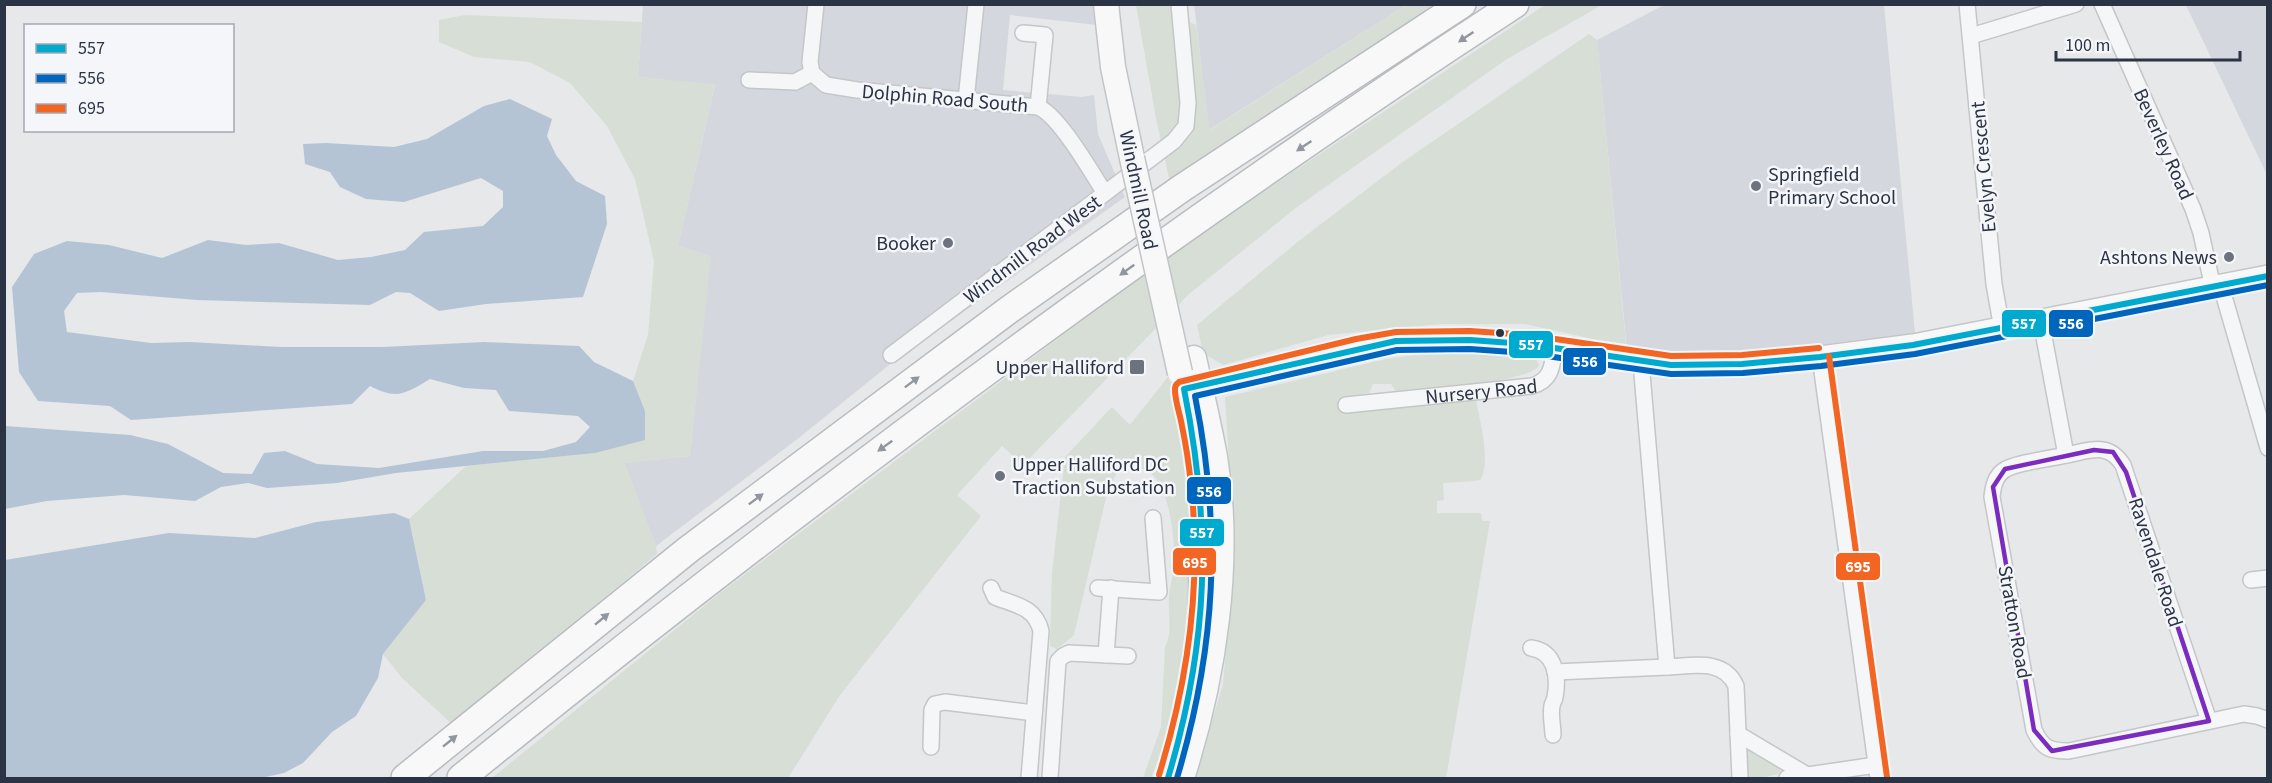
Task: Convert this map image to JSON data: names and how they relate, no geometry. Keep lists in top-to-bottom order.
{
  "streets": {
    "main road": ["Windmill Road"],
    "street": [
      "Dolphin Road South",
      "Beverley Road",
      "Evelyn Crescent",
      "Windmill Road West",
      "Nursery Road",
      "Ravendale Road",
      "Stratton Road"
    ]
  },
  "crossings": [
    ["Dolphin Road South", "Windmill Road West"],
    ["Beverley Road", "Nursery Road"],
    ["Evelyn Crescent", "Nursery Road"],
    ["Windmill Road", "Nursery Road"],
    ["Ravendale Road", "Stratton Road"]
  ],
  "places": {
    "other": [
      "Springfield Primary School",
      "Booker",
      "Ashtons News",
      "Upper Halliford DC Traction Substation"
    ],
    "transit": ["Upper Halliford"]
  },
  "lines": ["transit line 557", "transit line 556", "transit line 695"],
  "legend": ["557", "556", "695"],
  "scale_bar": "100 m"
}
